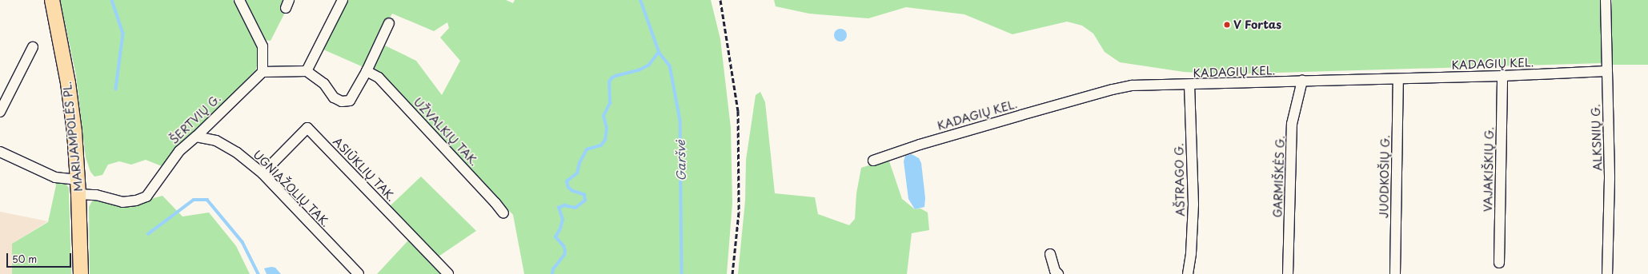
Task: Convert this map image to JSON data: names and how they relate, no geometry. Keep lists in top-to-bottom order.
{
  "streets": {
    "main road": ["MARIJAMPOLĖS PL."],
    "street": [
      "KADAGIŲ KEL.",
      "ŠERTVIŲ G.",
      "UŽVALKIŲ TAK.",
      "ALKSNIŲ G.",
      "ASIŪKLIŲ TAK.",
      "VAJAKIŠKIŲ G.",
      "GARMIŠKĖS G.",
      "JUODKOŠIŲ G.",
      "AŠTRAGO G.",
      "UGNIAŽOLIŲ TAK."
    ]
  },
  "crossings": [
    ["KADAGIŲ KEL.", "ALKSNIŲ G."],
    ["KADAGIŲ KEL.", "VAJAKIŠKIŲ G."],
    ["KADAGIŲ KEL.", "GARMIŠKĖS G."],
    ["KADAGIŲ KEL.", "JUODKOŠIŲ G."],
    ["KADAGIŲ KEL.", "AŠTRAGO G."],
    ["ŠERTVIŲ G.", "MARIJAMPOLĖS PL."],
    ["ŠERTVIŲ G.", "UGNIAŽOLIŲ TAK."],
    ["ASIŪKLIŲ TAK.", "UGNIAŽOLIŲ TAK."]
  ],
  "water": ["Garšvė"],
  "places": ["V Fortas"],
  "scale_bar": "50 m"
}
